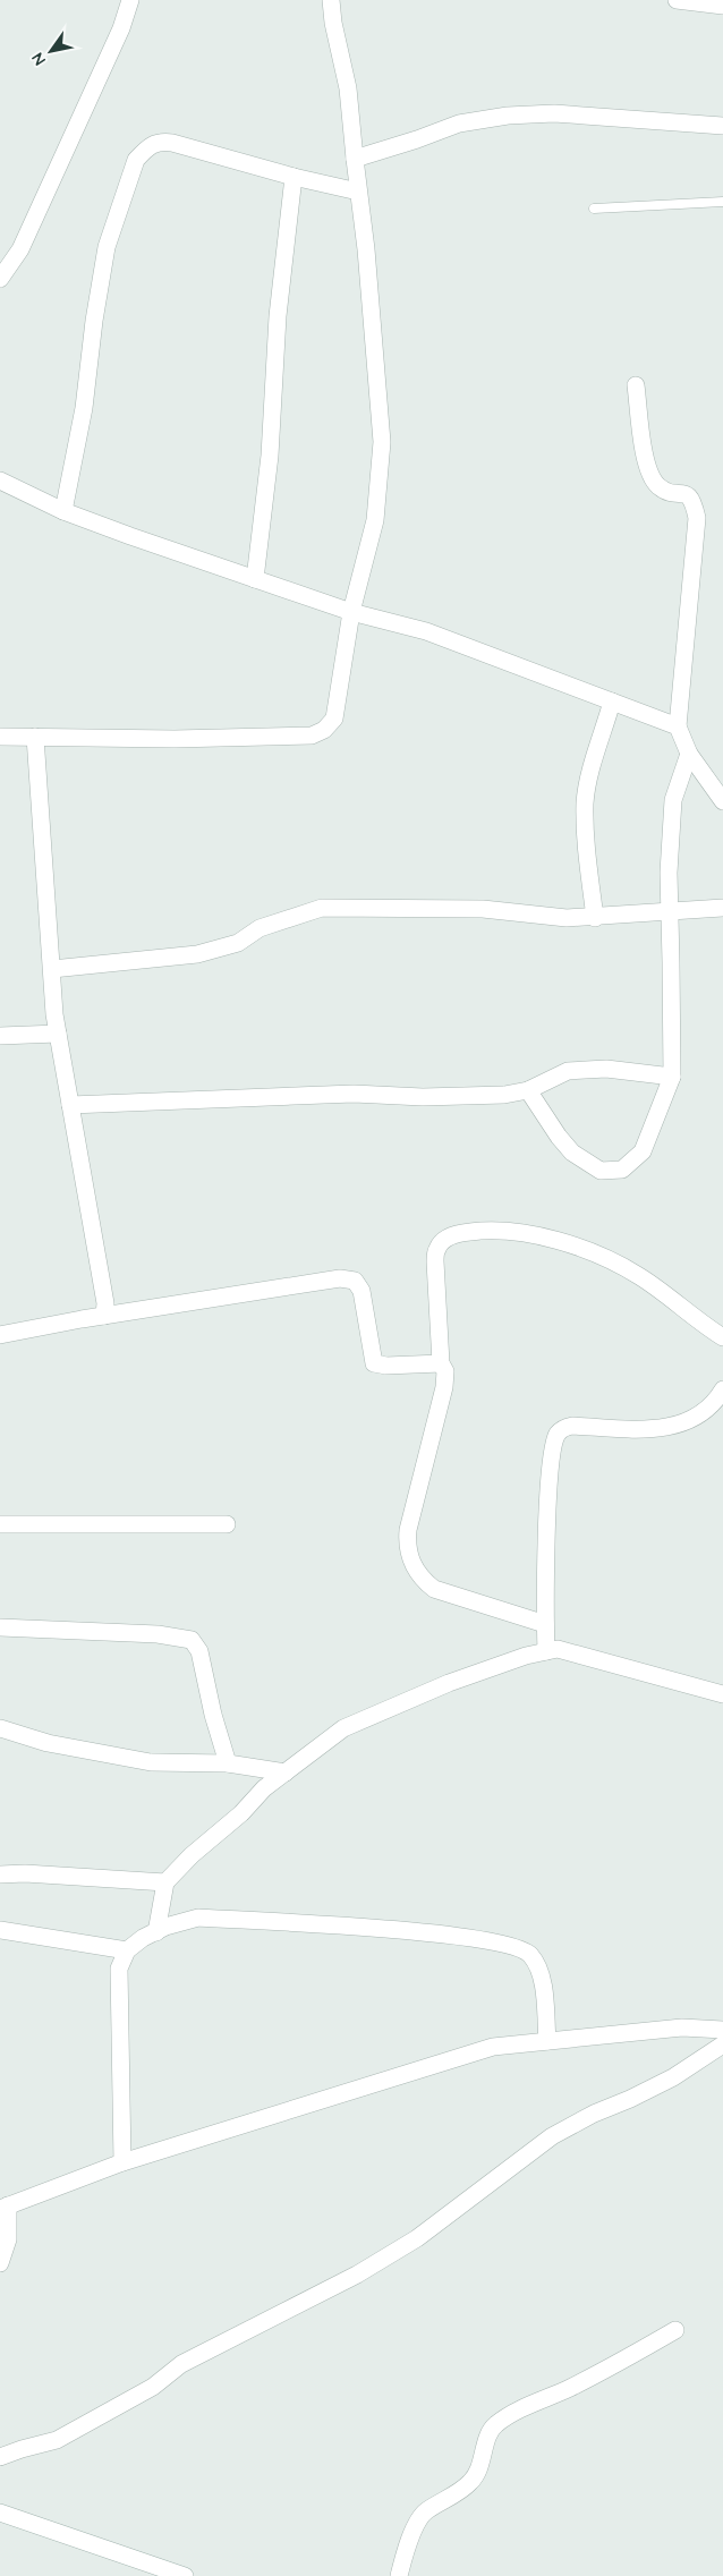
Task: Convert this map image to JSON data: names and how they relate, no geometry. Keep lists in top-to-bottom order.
{
  "north": "bottom left"
}
